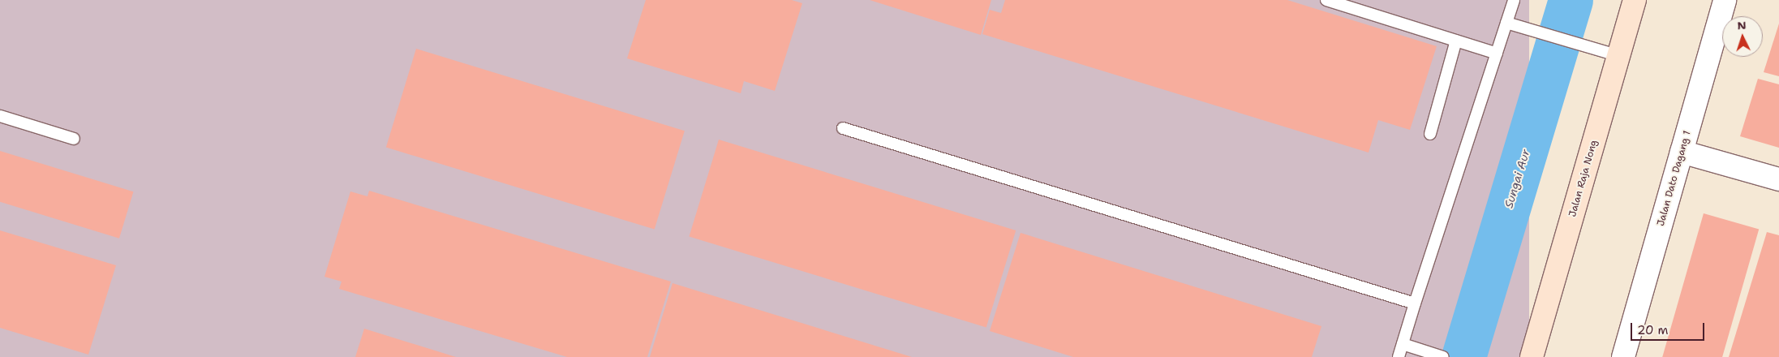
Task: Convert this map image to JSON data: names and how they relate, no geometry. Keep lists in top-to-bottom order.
{
  "streets": {
    "main road": ["Jalan Raja Nong"],
    "street": ["Jalan Dato Dagang 1"]
  },
  "water": ["Sungai Aur"],
  "scale_bar": "20 m",
  "north": "top"
}
